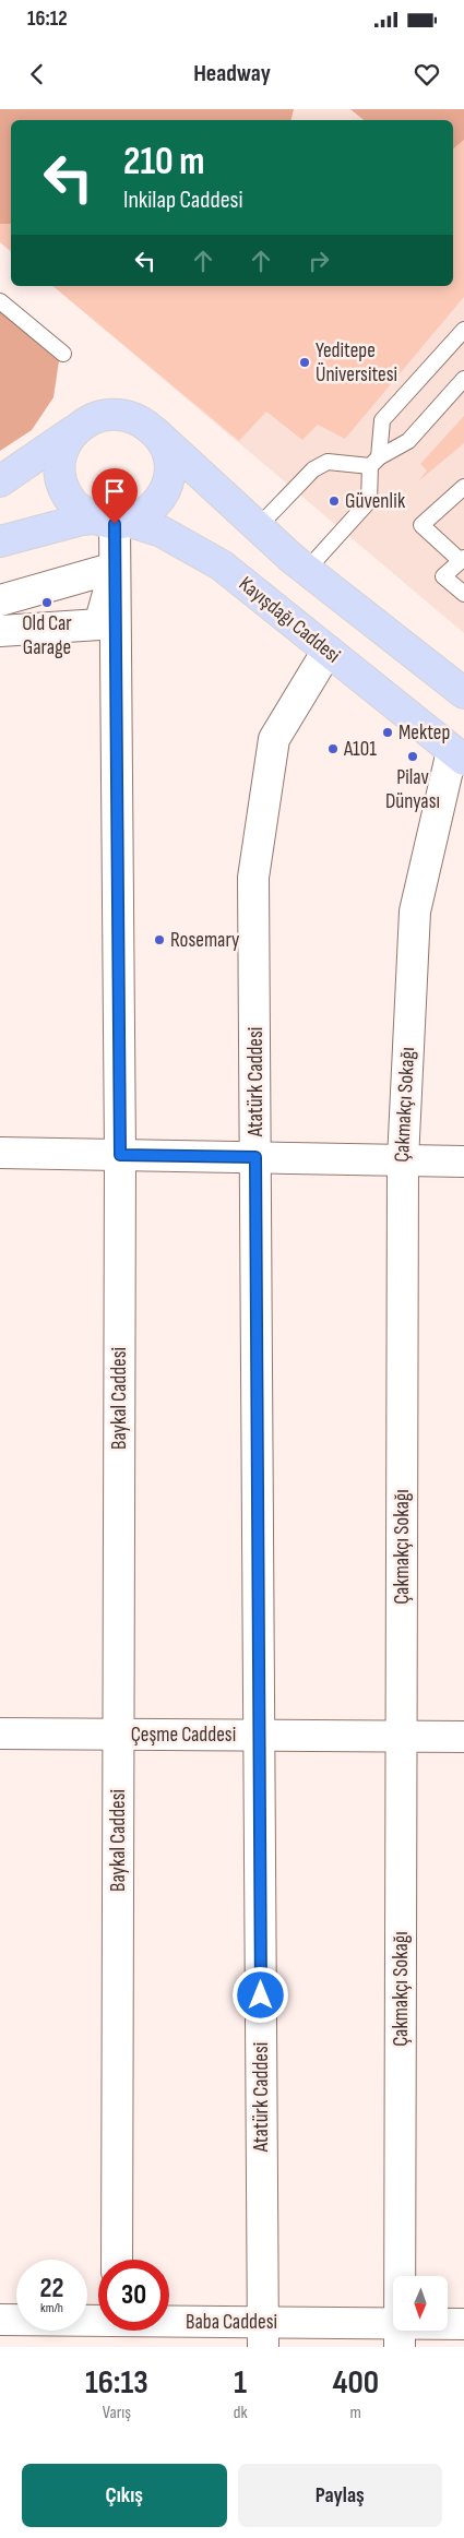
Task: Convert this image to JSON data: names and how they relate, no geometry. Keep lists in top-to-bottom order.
{
  "streets": {
    "main road": ["Kayışdağı Caddesi"],
    "street": [
      "Atatürk Caddesi",
      "Çakmakçı Sokağı",
      "Baykal Caddesi",
      "Çeşme Caddesi",
      "Baba Caddesi"
    ]
  },
  "crossings": [
    ["Kayışdağı Caddesi", "Atatürk Caddesi"],
    ["Kayışdağı Caddesi", "Çakmakçı Sokağı"],
    ["Kayışdağı Caddesi", "Baykal Caddesi"],
    ["Atatürk Caddesi", "Çeşme Caddesi"],
    ["Atatürk Caddesi", "Baba Caddesi"],
    ["Çakmakçı Sokağı", "Çeşme Caddesi"],
    ["Çakmakçı Sokağı", "Baba Caddesi"],
    ["Baykal Caddesi", "Çeşme Caddesi"]
  ],
  "places": [
    "Yeditepe Üniversitesi",
    "Güvenlik",
    "Old Car Garage",
    "Mektep",
    "A101",
    "Pilav Dünyası",
    "Rosemary"
  ],
  "north": "bottom",
  "page": {
    "status": "16:12",
    "header": "Headway",
    "turn": ["210 m", "Inkilap Caddesi"],
    "speed": "22 km/h",
    "limit": "30",
    "eta": [
      "16:13",
      "Varış",
      "1",
      "dk",
      "400",
      "m"
    ],
    "buttons": ["Çıkış", "Paylaş"]
  }
}
